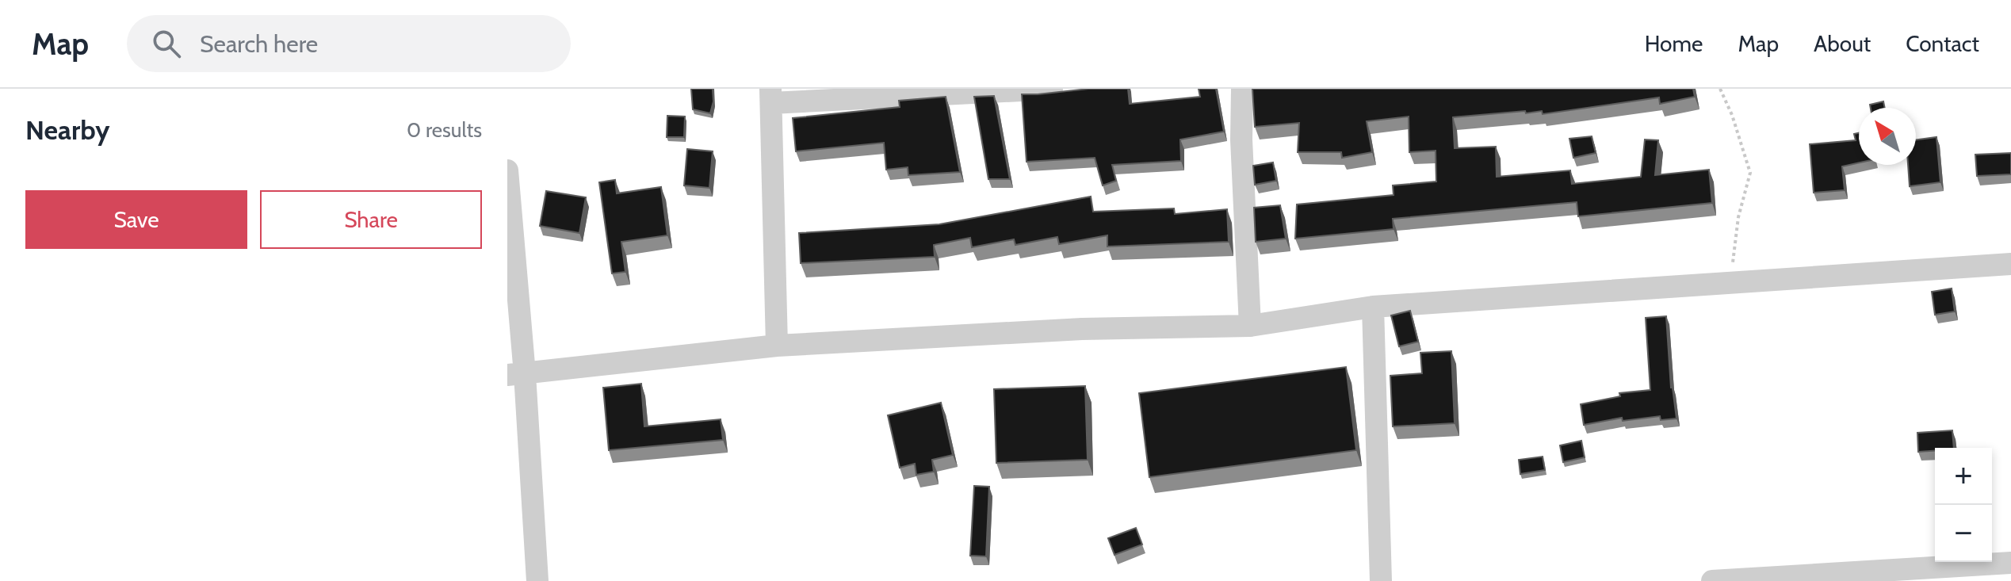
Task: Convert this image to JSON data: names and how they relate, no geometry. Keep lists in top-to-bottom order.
{
  "north": "top left",
  "page": {
    "header": "Map",
    "search": "Search here",
    "nav": [
      "Home",
      "Map",
      "About",
      "Contact"
    ],
    "heading": ["Nearby", "0 results"],
    "buttons": ["Save", "Share"],
    "map_buttons": ["+", "−"]
  }
}
